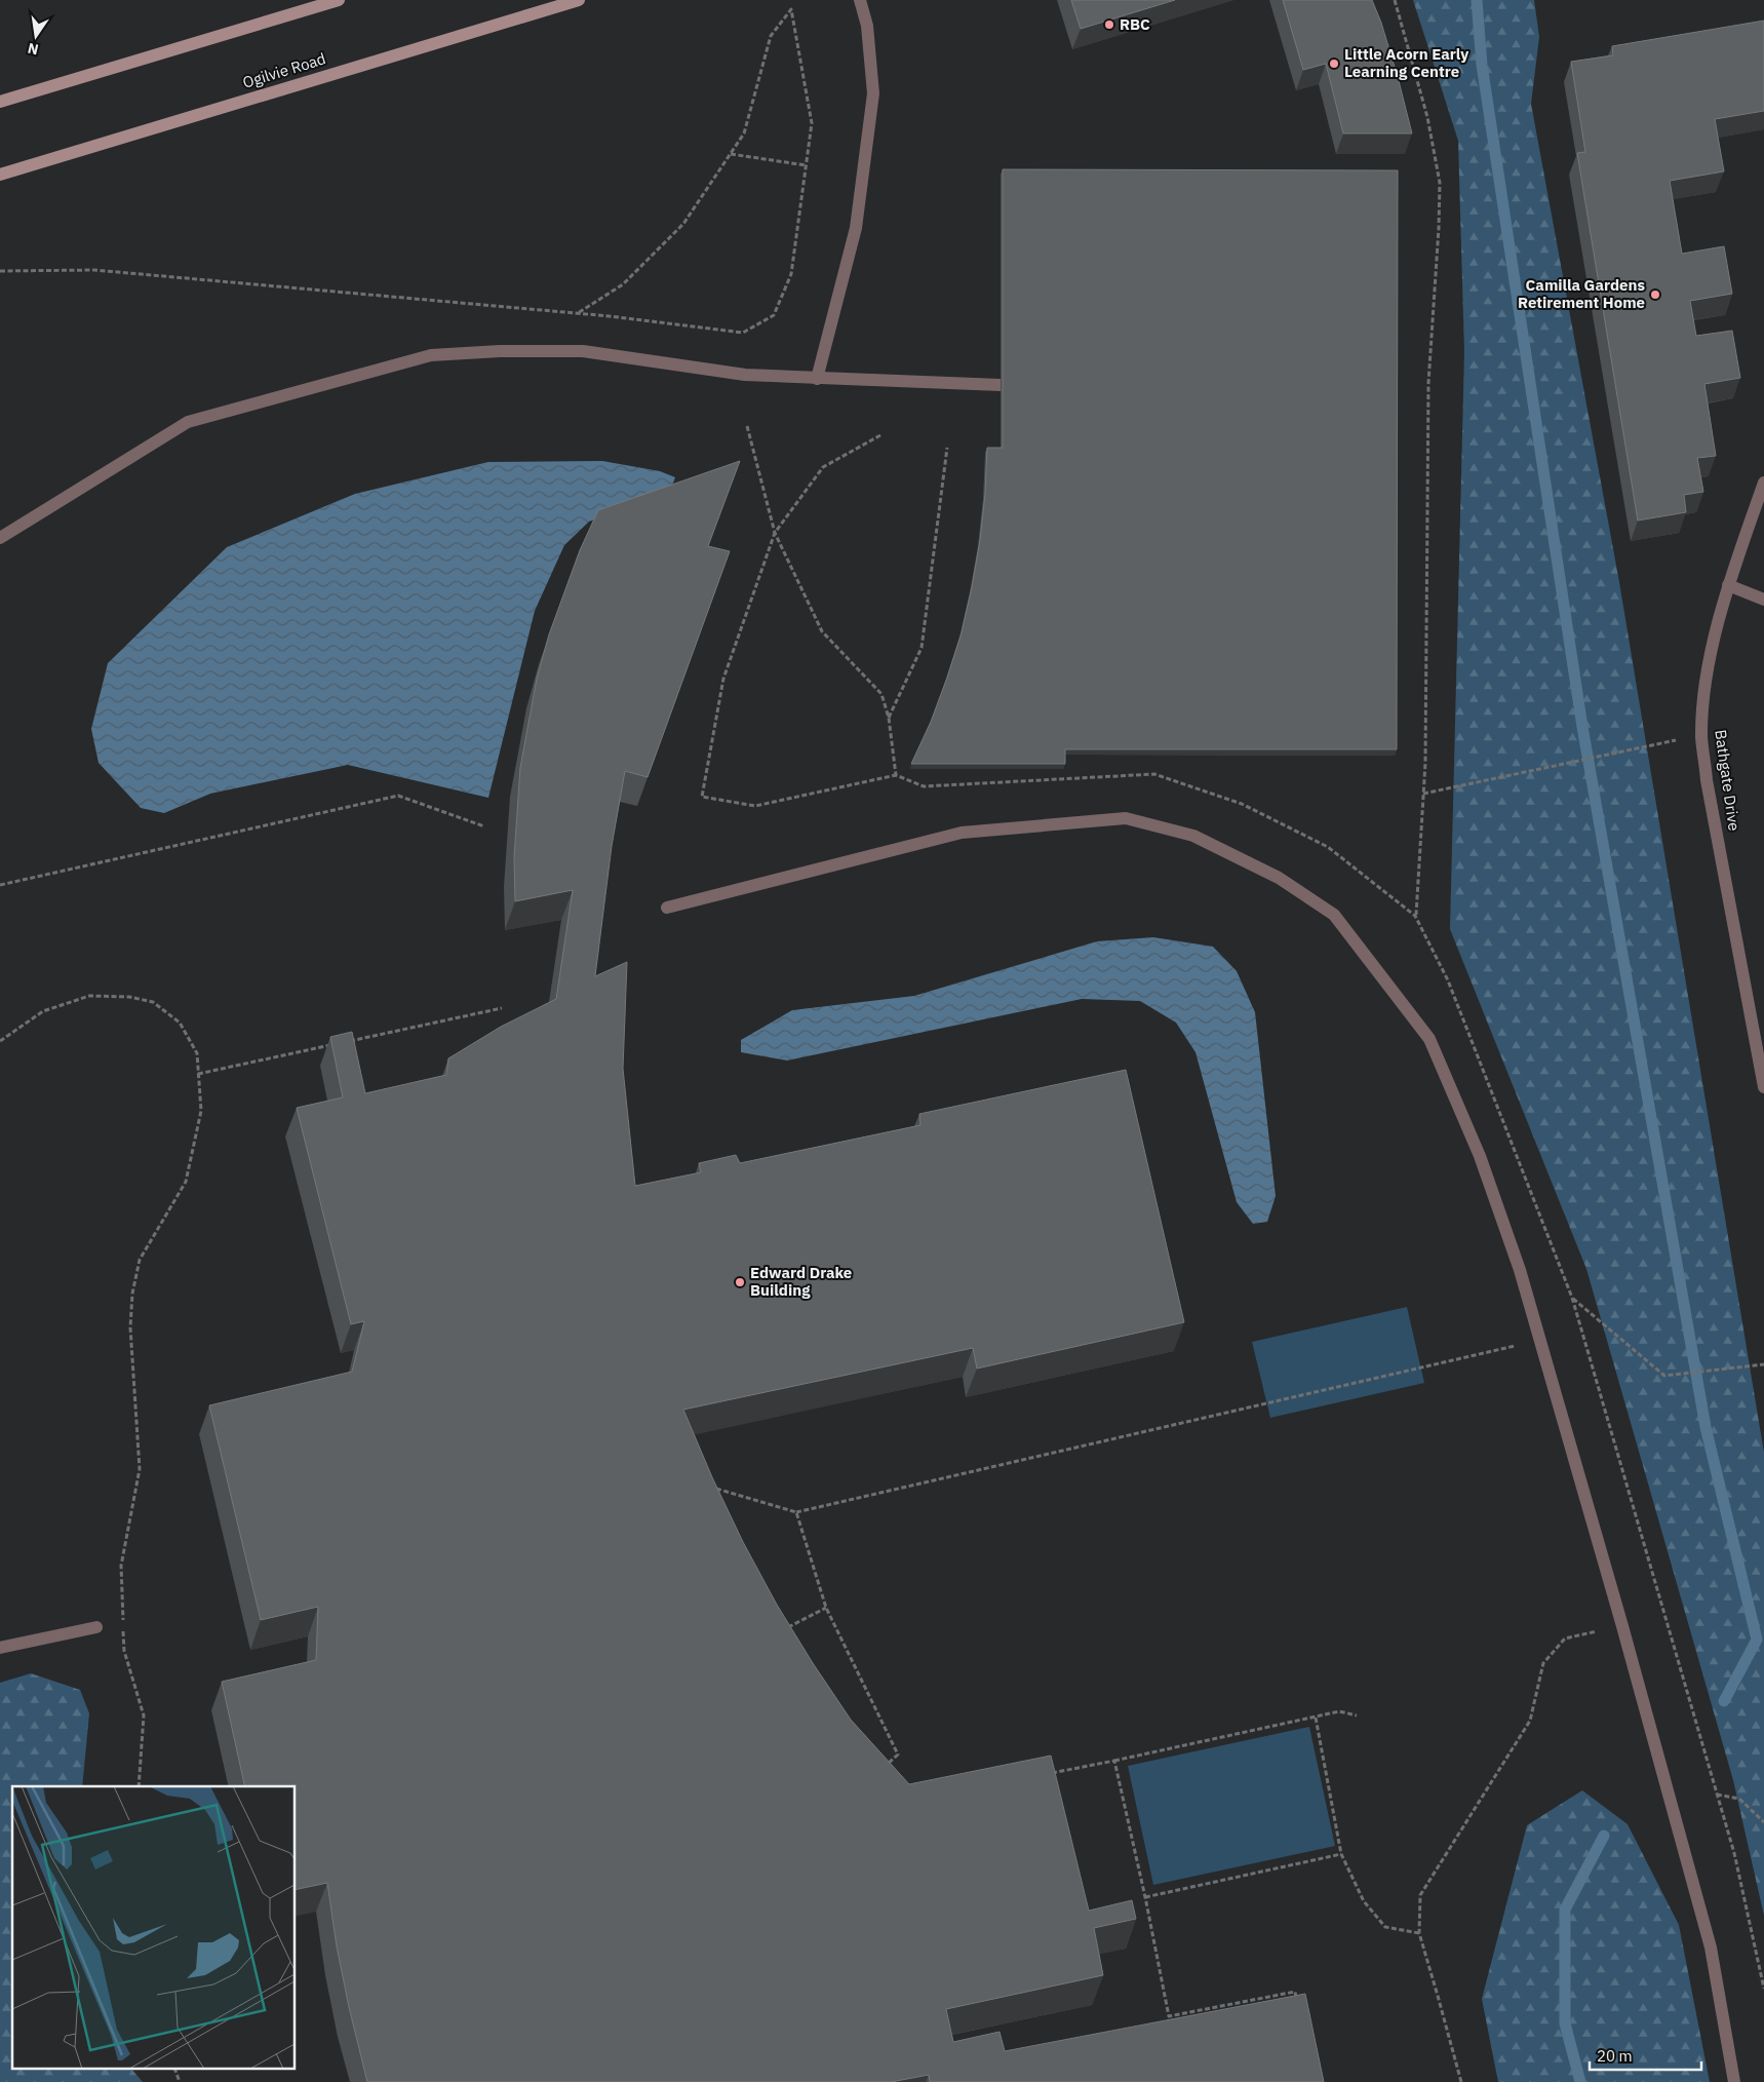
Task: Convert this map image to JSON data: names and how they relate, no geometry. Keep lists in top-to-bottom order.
{
  "streets": {
    "main road": ["Ogilvie Road"],
    "street": ["Bathgate Drive"]
  },
  "places": [
    "RBC",
    "Little Acorn Early Learning Centre",
    "Camilla Gardens Retirement Home",
    "Edward Drake Building"
  ],
  "scale_bar": "20 m",
  "north": "bottom"
}
